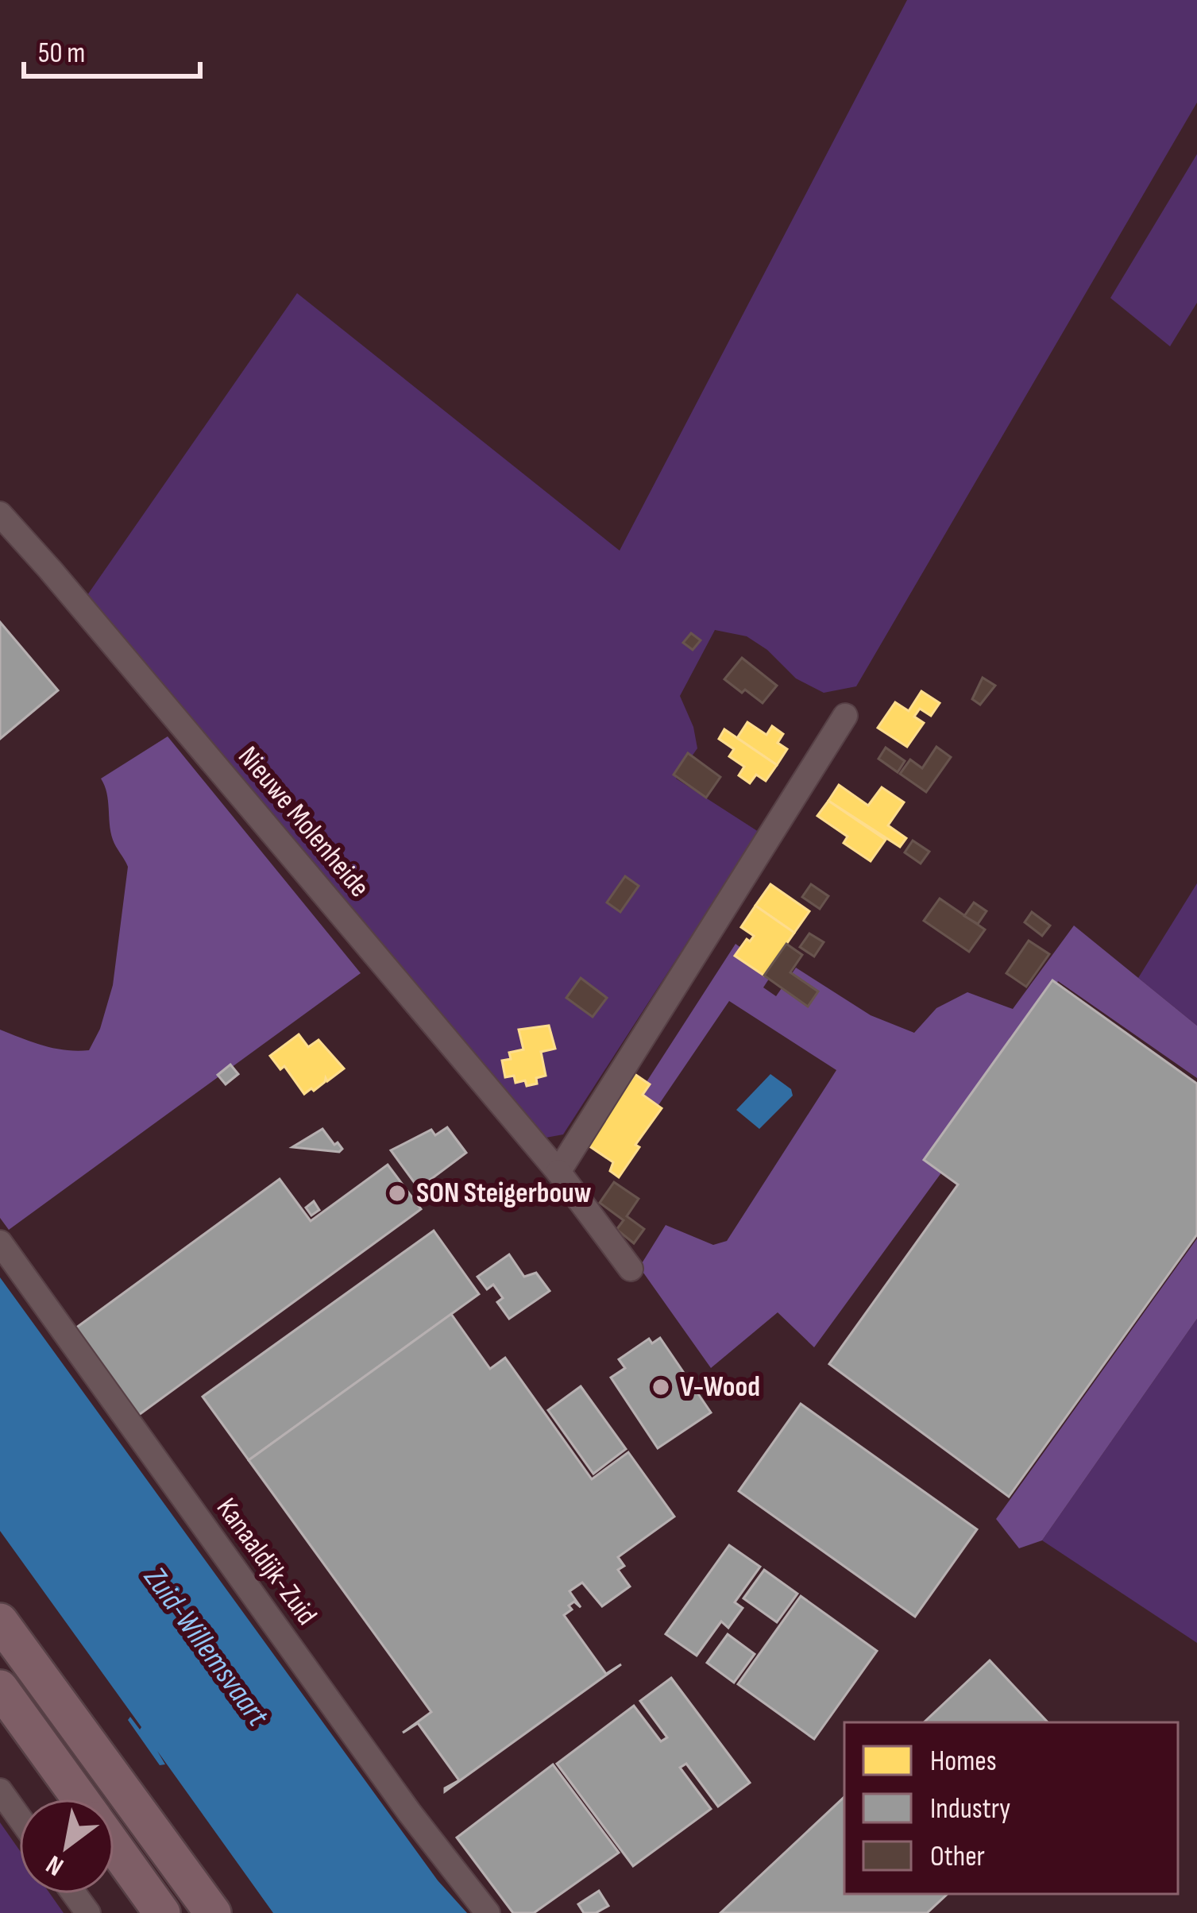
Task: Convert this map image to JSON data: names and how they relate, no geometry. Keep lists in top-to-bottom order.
{
  "streets": {
    "street": ["Nieuwe Molenheide", "Kanaaldijk-Zuid"]
  },
  "water": ["Zuid-Willemsvaart"],
  "places": ["SON Steigerbouw", "V-Wood"],
  "legend": ["Homes", "Industry", "Other"],
  "scale_bar": "50 m",
  "north": "bottom left"
}
